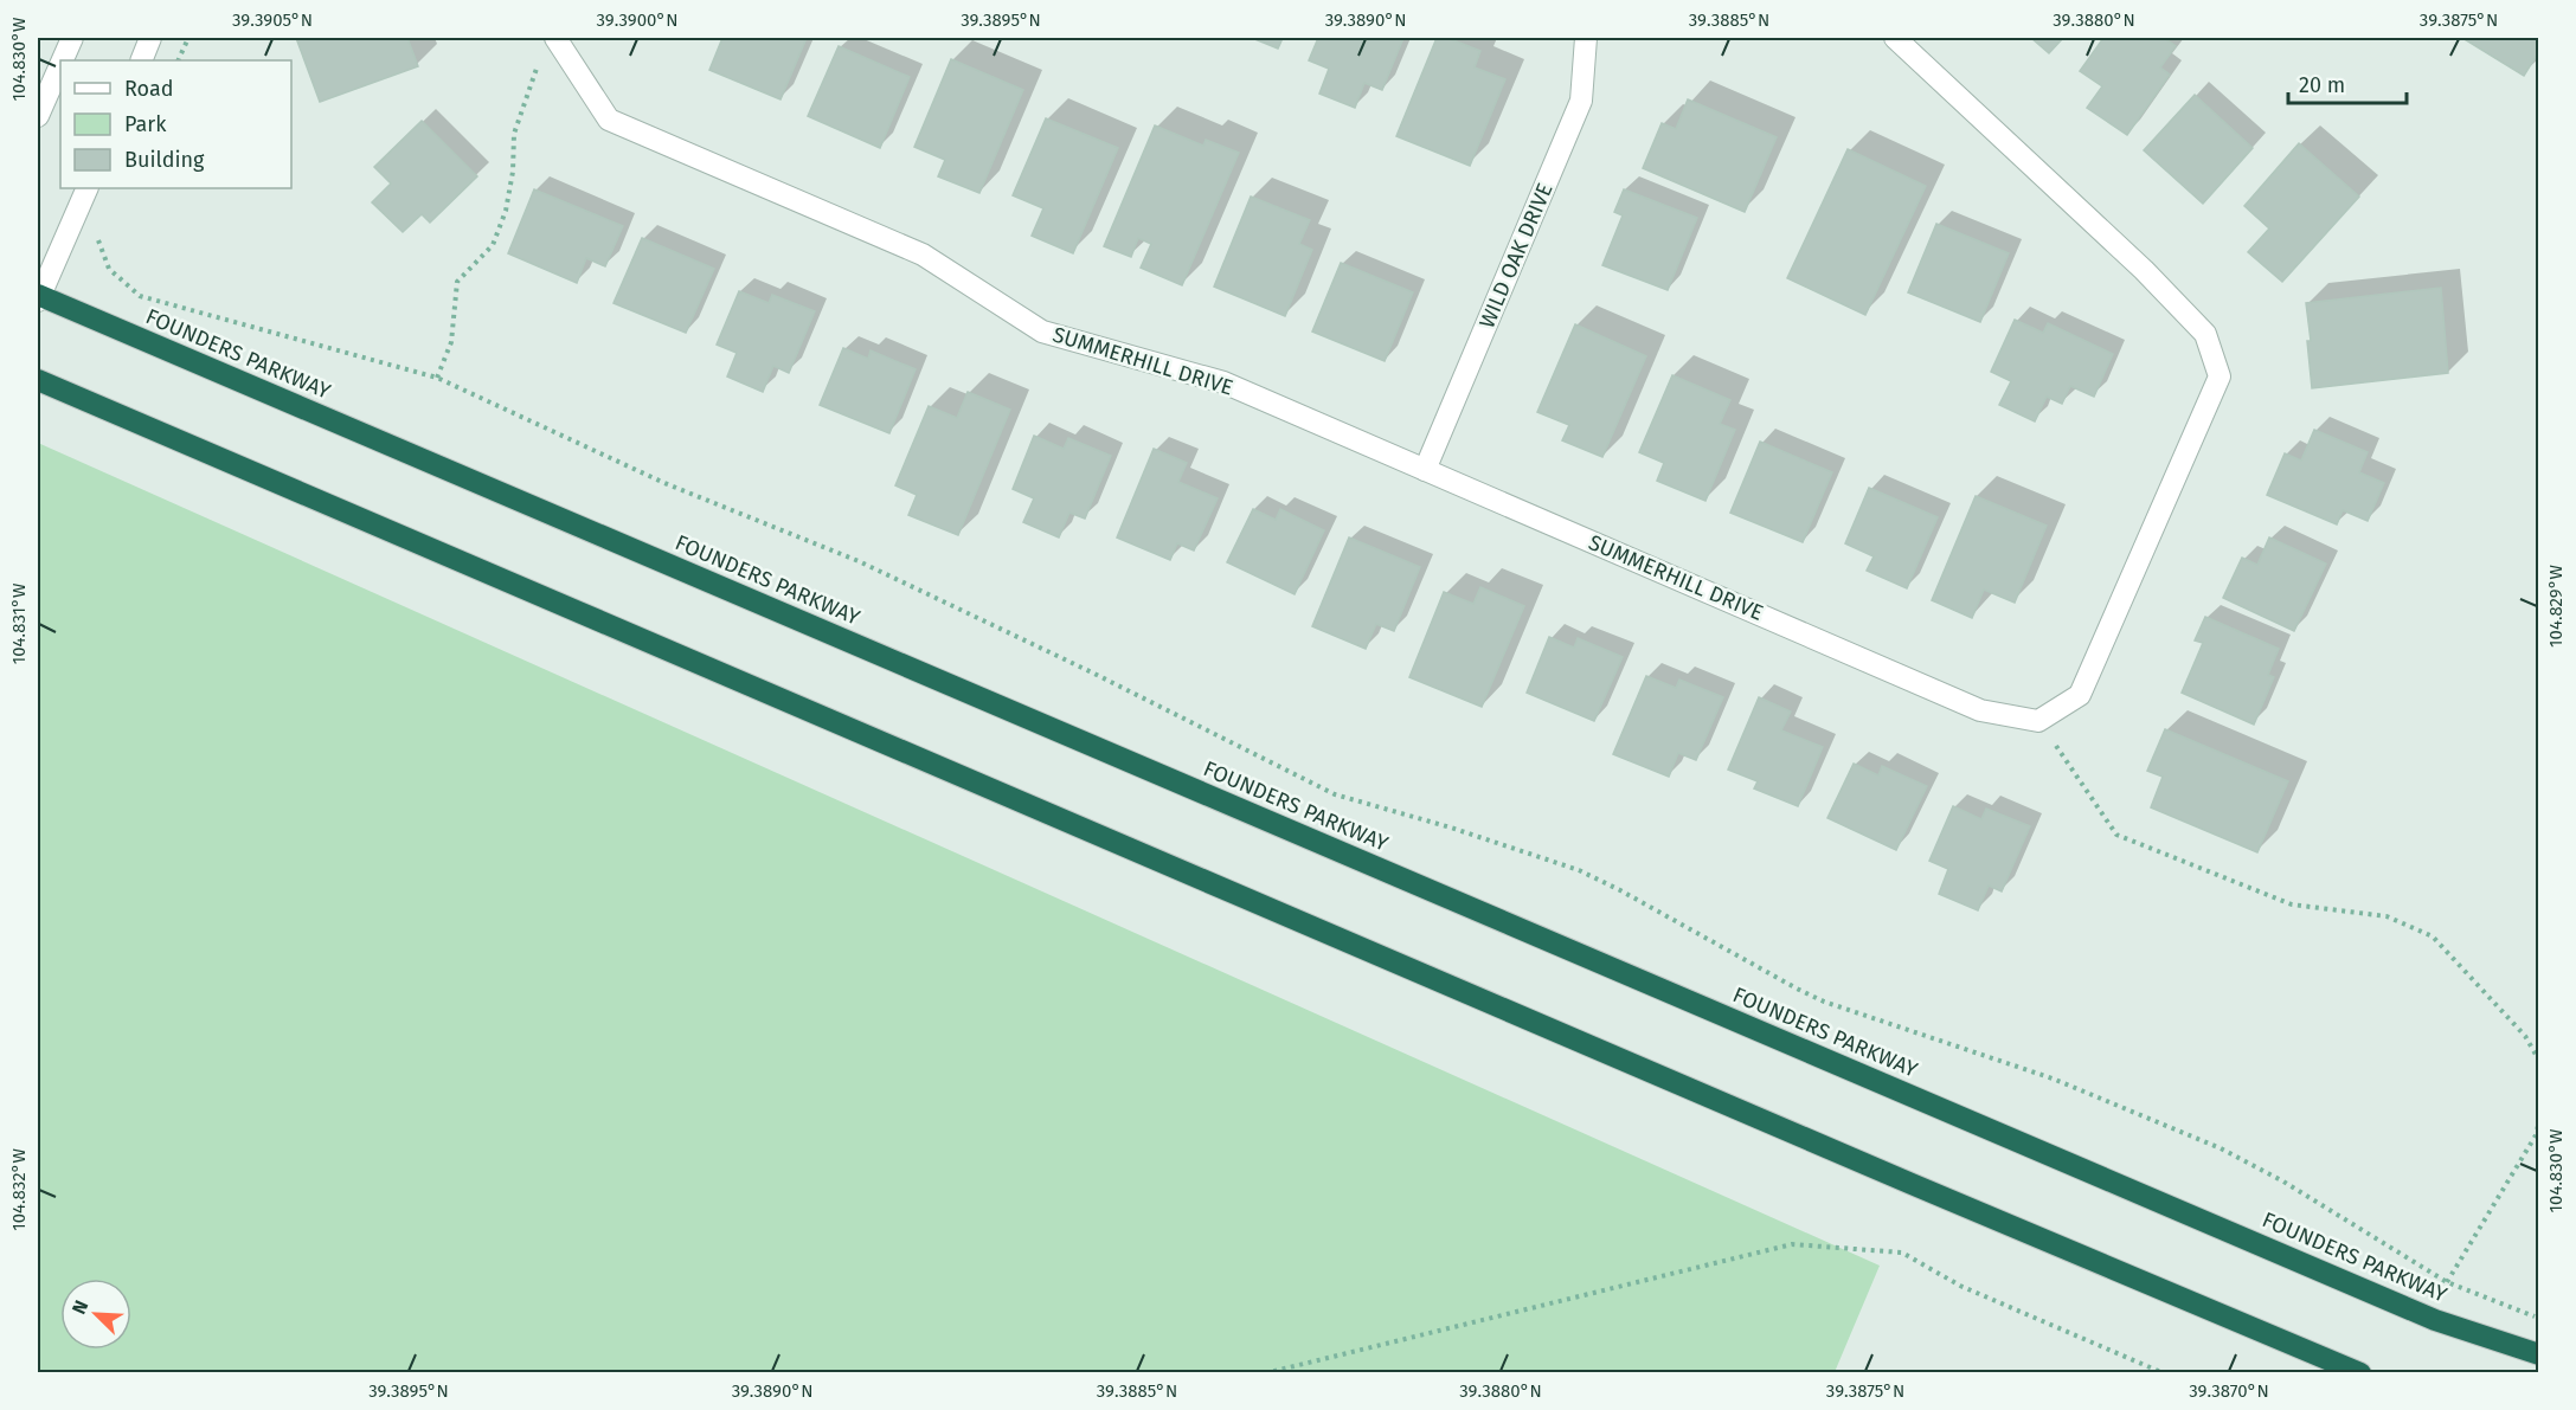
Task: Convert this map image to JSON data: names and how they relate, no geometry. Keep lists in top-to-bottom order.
{
  "streets": {
    "highway": ["FOUNDERS PARKWAY"],
    "street": ["WILD OAK DRIVE", "SUMMERHILL DRIVE"]
  },
  "crossings": [
    ["WILD OAK DRIVE", "SUMMERHILL DRIVE"]
  ],
  "legend": ["Road", "Park", "Building"],
  "scale_bar": "20 m",
  "north": "top left",
  "coordinates": [
    "39.3905°N",
    "39.3900°N",
    "39.3895°N",
    "39.3890°N",
    "39.3885°N",
    "39.3880°N",
    "39.3875°N",
    "104.830°W",
    "104.829°W",
    "104.831°W",
    "104.832°W",
    "39.3870°N"
  ]
}
